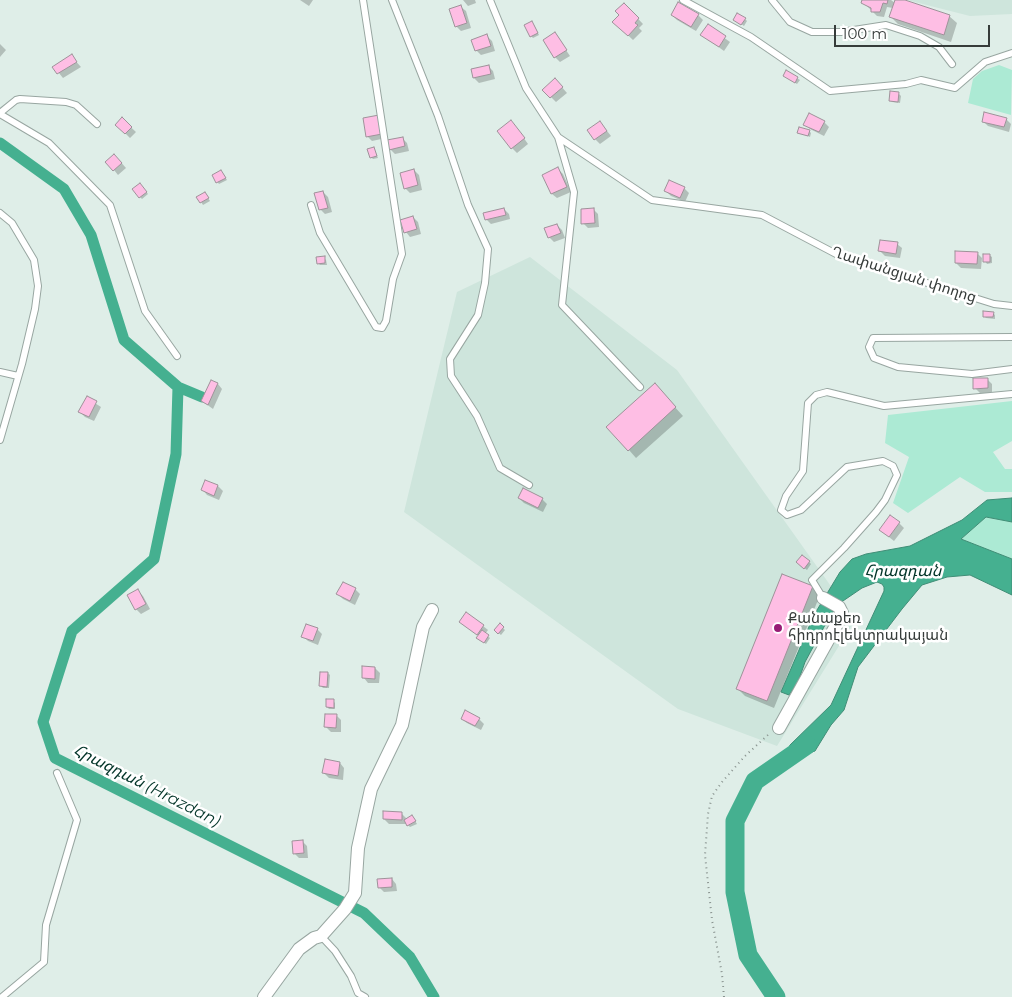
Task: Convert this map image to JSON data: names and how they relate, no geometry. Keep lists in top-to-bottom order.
{
  "streets": {
    "lane": ["Ղափանցյան փողոց"]
  },
  "water": ["Հրազդան", "Հրազդան (Hrazdan)"],
  "places": ["Քանաքեռ հիդրոէլեկտրակայան"],
  "scale_bar": "100 m"
}
